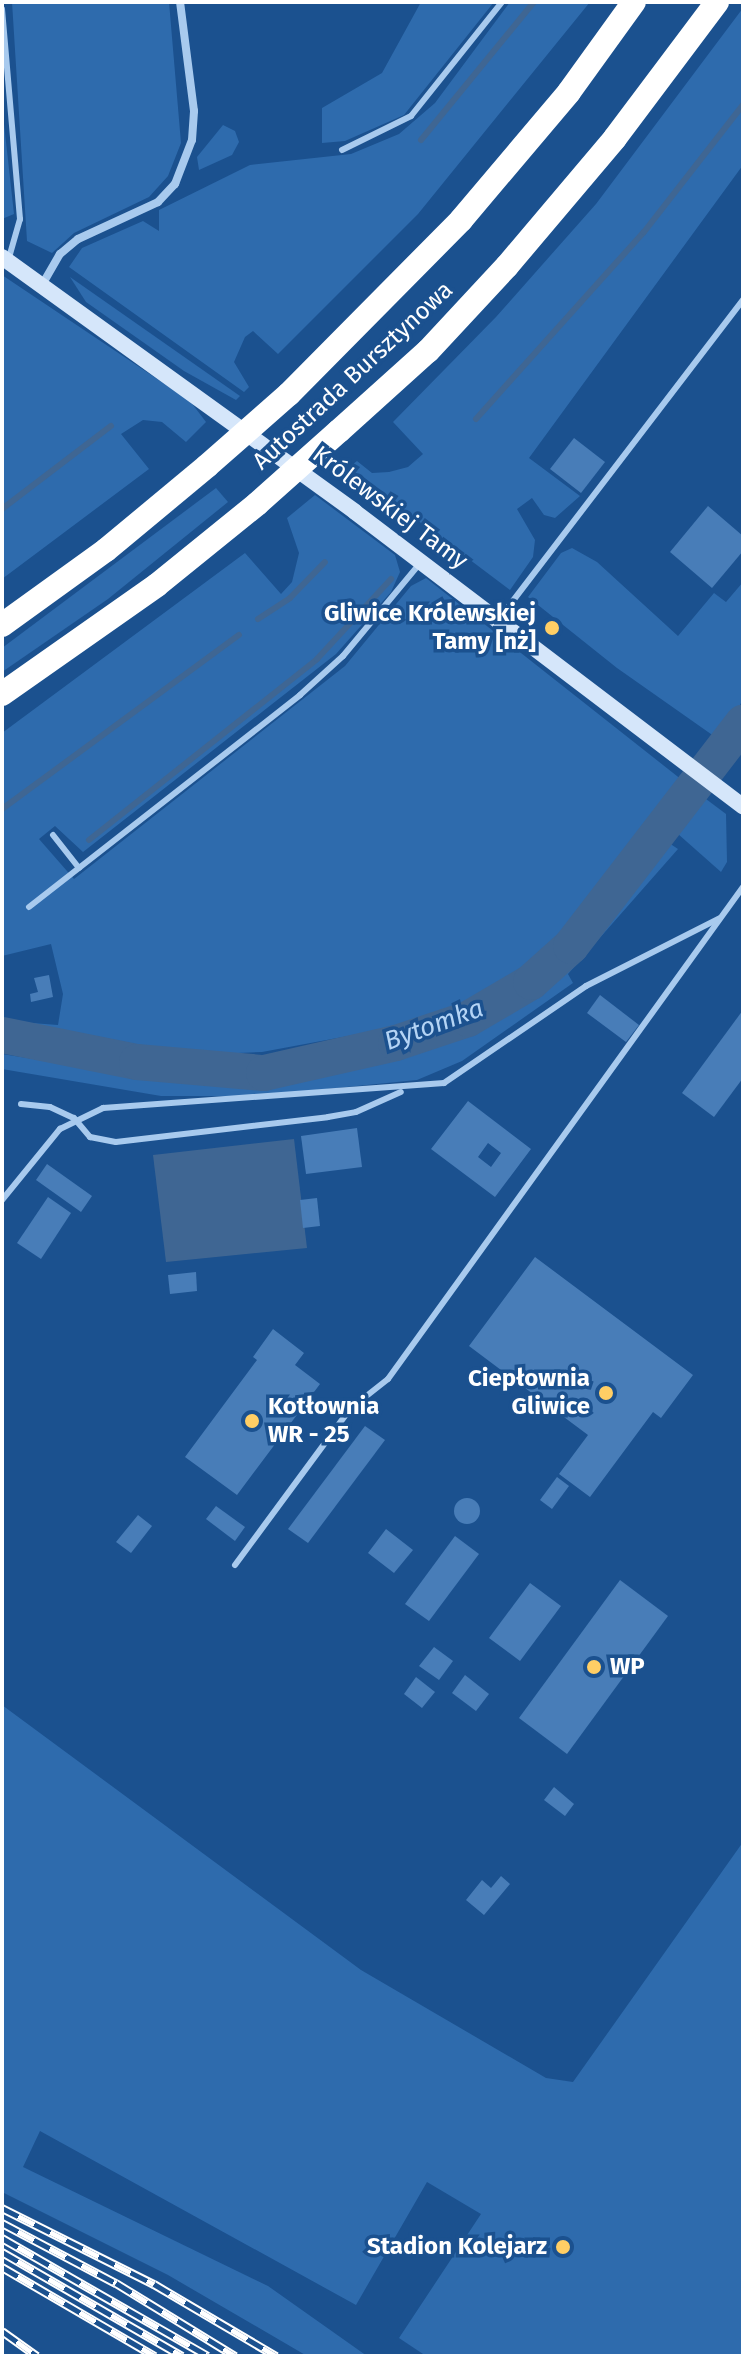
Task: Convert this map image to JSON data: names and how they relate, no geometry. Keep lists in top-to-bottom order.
{
  "streets": {
    "highway": ["Autostrada Bursztynowa"],
    "street": ["Królewskiej Tamy"]
  },
  "water": ["Bytomka"],
  "places": [
    "Gliwice Królewskiej Tamy [nż]",
    "Ciepłownia Gliwice",
    "Kotłownia WR - 25",
    "WP",
    "Stadion Kolejarz"
  ]
}
